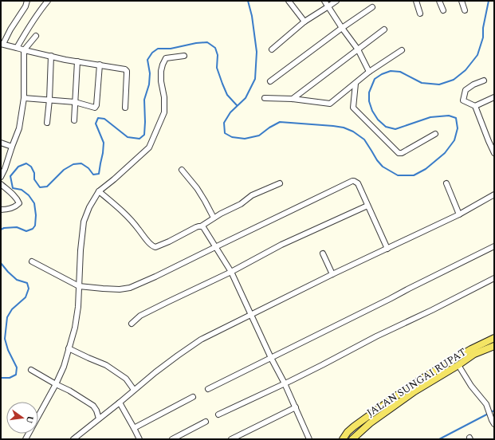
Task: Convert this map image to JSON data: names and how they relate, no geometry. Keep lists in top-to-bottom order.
{
  "streets": {
    "main road": ["JALAN SUNGAI RUPAT"]
  },
  "north": "right"
}
